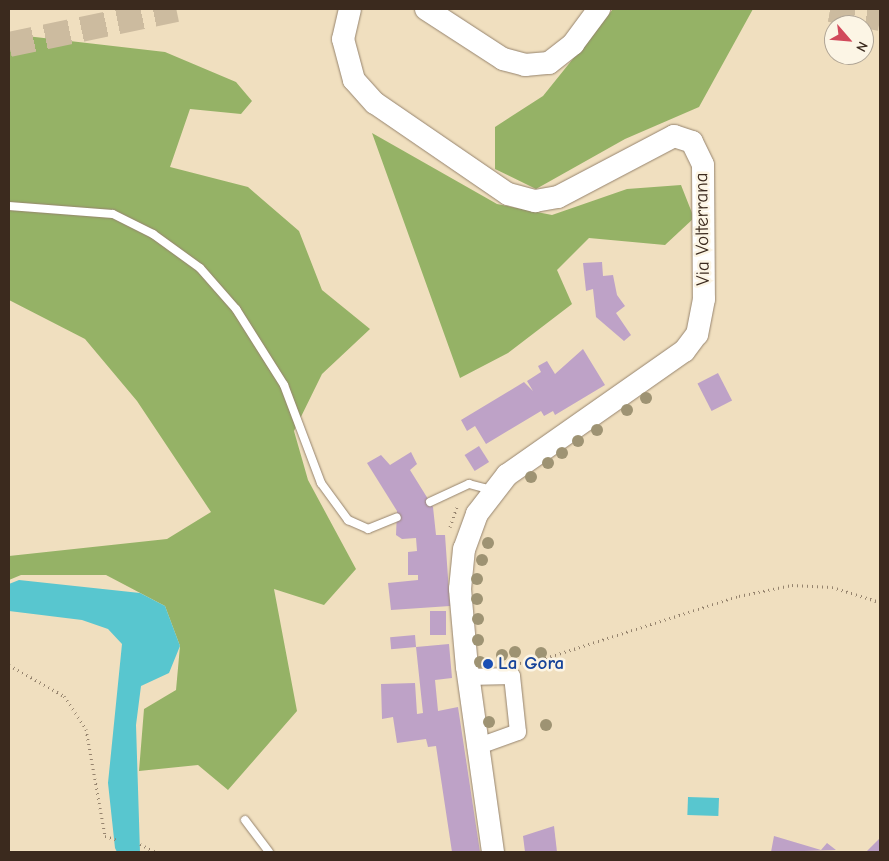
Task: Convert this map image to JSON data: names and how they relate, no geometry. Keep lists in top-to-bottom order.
{
  "streets": {
    "main road": ["Via Volterrana"]
  },
  "places": ["La Gora"],
  "north": "bottom right"
}
